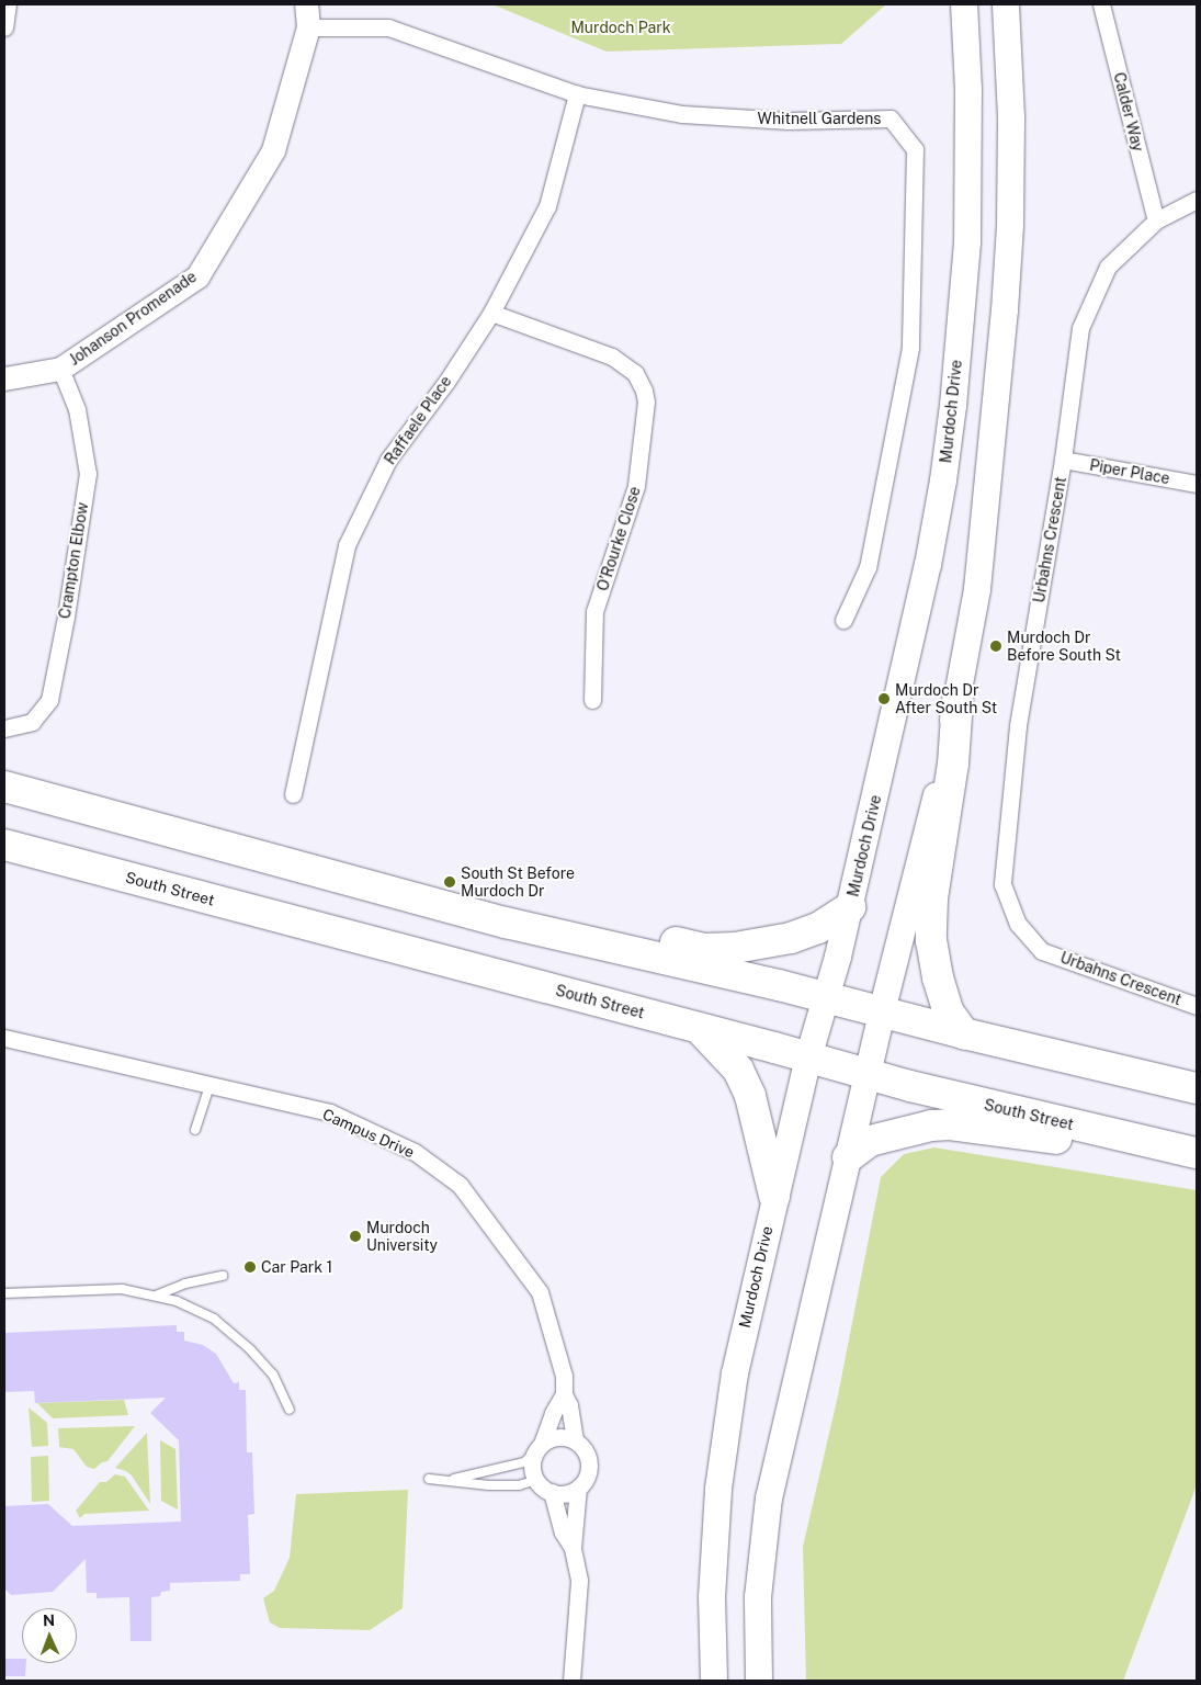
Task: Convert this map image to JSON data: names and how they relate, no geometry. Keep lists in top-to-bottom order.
{
  "streets": {
    "highway": ["South Street"],
    "main road": ["Murdoch Drive"],
    "street": [
      "Calder Way",
      "Whitnell Gardens",
      "Johanson Promenade",
      "Raffaele Place",
      "Piper Place",
      "O’Rourke Close",
      "Urbahns Crescent",
      "Crampton Elbow",
      "Campus Drive"
    ]
  },
  "crossings": [
    ["Calder Way", "Urbahns Crescent"],
    ["Whitnell Gardens", "Johanson Promenade"],
    ["Whitnell Gardens", "Raffaele Place"],
    ["Johanson Promenade", "Crampton Elbow"],
    ["Murdoch Drive", "South Street"],
    ["Raffaele Place", "O’Rourke Close"],
    ["Piper Place", "Urbahns Crescent"]
  ],
  "parks": ["Murdoch Park"],
  "places": [
    "Murdoch Dr Before South St",
    "Murdoch Dr After South St",
    "South St Before Murdoch Dr",
    "Murdoch University",
    "Car Park 1"
  ],
  "north": "top"
}
